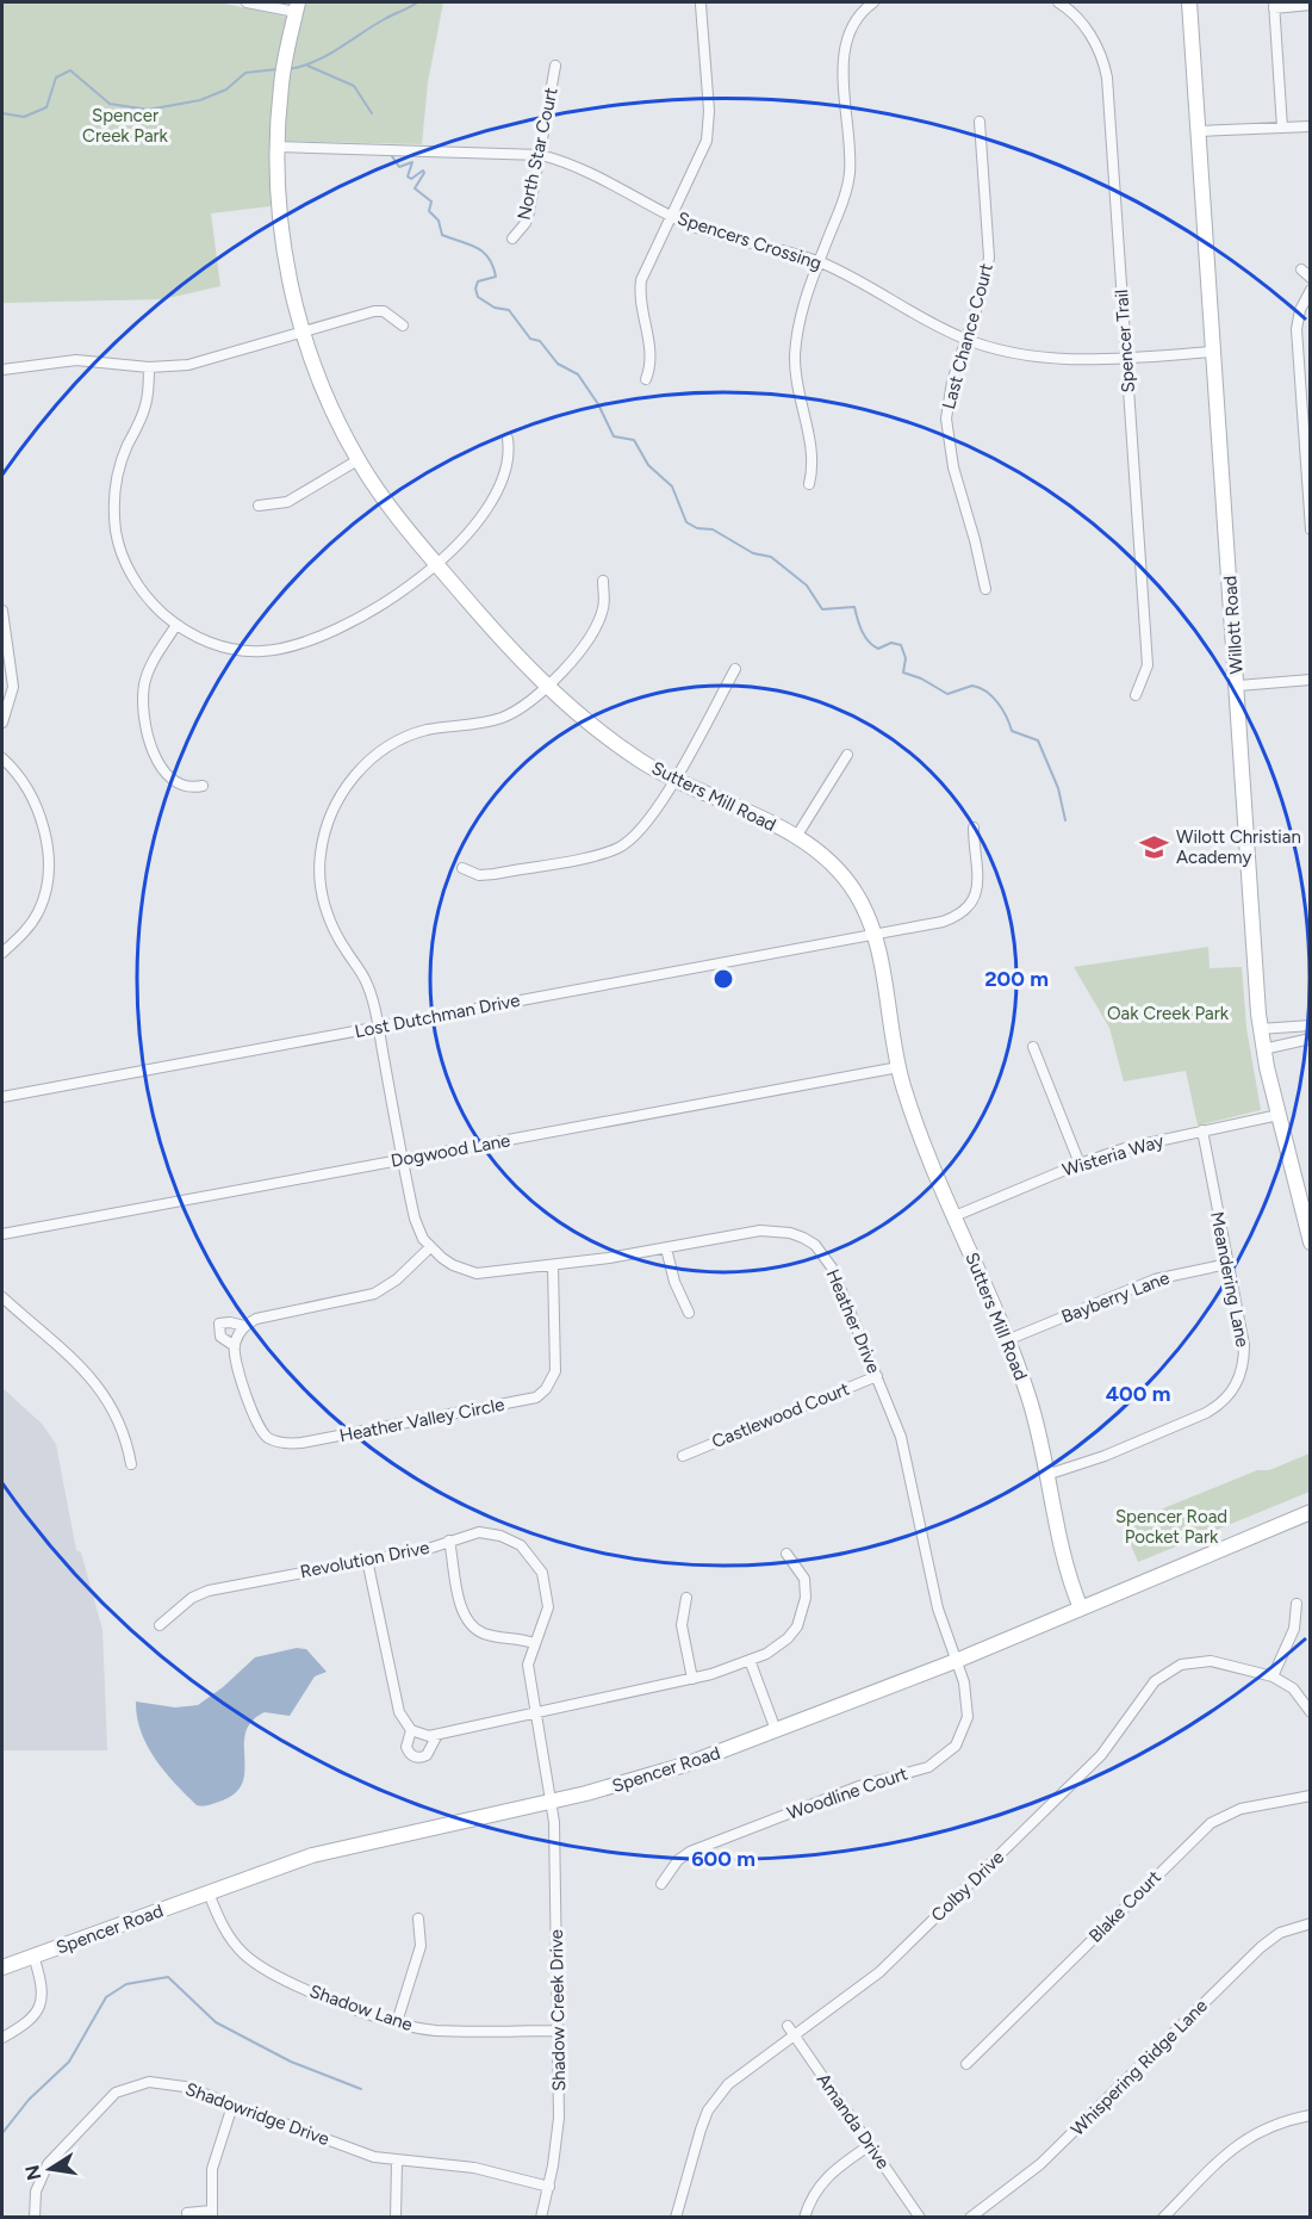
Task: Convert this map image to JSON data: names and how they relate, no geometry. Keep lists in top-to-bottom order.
{
  "streets": {
    "main road": ["Willott Road", "Sutters Mill Road", "Spencer Road"],
    "street": [
      "North Star Court",
      "Spencers Crossing",
      "Last Chance Court",
      "Spencer Trail",
      "Lost Dutchman Drive",
      "Dogwood Lane",
      "Wisteria Way",
      "Meandering Lane",
      "Bayberry Lane",
      "Heather Drive",
      "Castlewood Court",
      "Heather Valley Circle",
      "Revolution Drive",
      "Woodline Court",
      "Colby Drive",
      "Blake Court",
      "Shadow Lane",
      "Shadow Creek Drive",
      "Whispering Ridge Lane",
      "Shadowridge Drive",
      "Amanda Drive"
    ]
  },
  "crossings": [
    ["North Star Court", "Spencers Crossing"],
    ["Spencers Crossing", "Last Chance Court"],
    ["Spencers Crossing", "Spencer Trail"],
    ["Spencers Crossing", "Willott Road"],
    ["Spencers Crossing", "Sutters Mill Road"],
    ["Willott Road", "Wisteria Way"],
    ["Sutters Mill Road", "Lost Dutchman Drive"],
    ["Sutters Mill Road", "Dogwood Lane"],
    ["Sutters Mill Road", "Wisteria Way"],
    ["Sutters Mill Road", "Meandering Lane"],
    ["Sutters Mill Road", "Bayberry Lane"],
    ["Sutters Mill Road", "Spencer Road"],
    ["Wisteria Way", "Meandering Lane"],
    ["Meandering Lane", "Bayberry Lane"],
    ["Heather Drive", "Castlewood Court"],
    ["Heather Drive", "Heather Valley Circle"],
    ["Heather Drive", "Spencer Road"],
    ["Heather Drive", "Woodline Court"],
    ["Revolution Drive", "Spencer Road"],
    ["Revolution Drive", "Shadow Creek Drive"],
    ["Spencer Road", "Woodline Court"],
    ["Spencer Road", "Shadow Lane"],
    ["Spencer Road", "Shadow Creek Drive"],
    ["Colby Drive", "Amanda Drive"],
    ["Shadow Lane", "Shadow Creek Drive"],
    ["Shadow Creek Drive", "Shadowridge Drive"]
  ],
  "parks": ["Spencer Creek Park", "Oak Creek Park", "Spencer Road Pocket Park"],
  "places": {
    "school or university": ["Wilott Christian Academy"]
  },
  "north": "left",
  "rings": ["200 m", "400 m", "600 m"]
}
